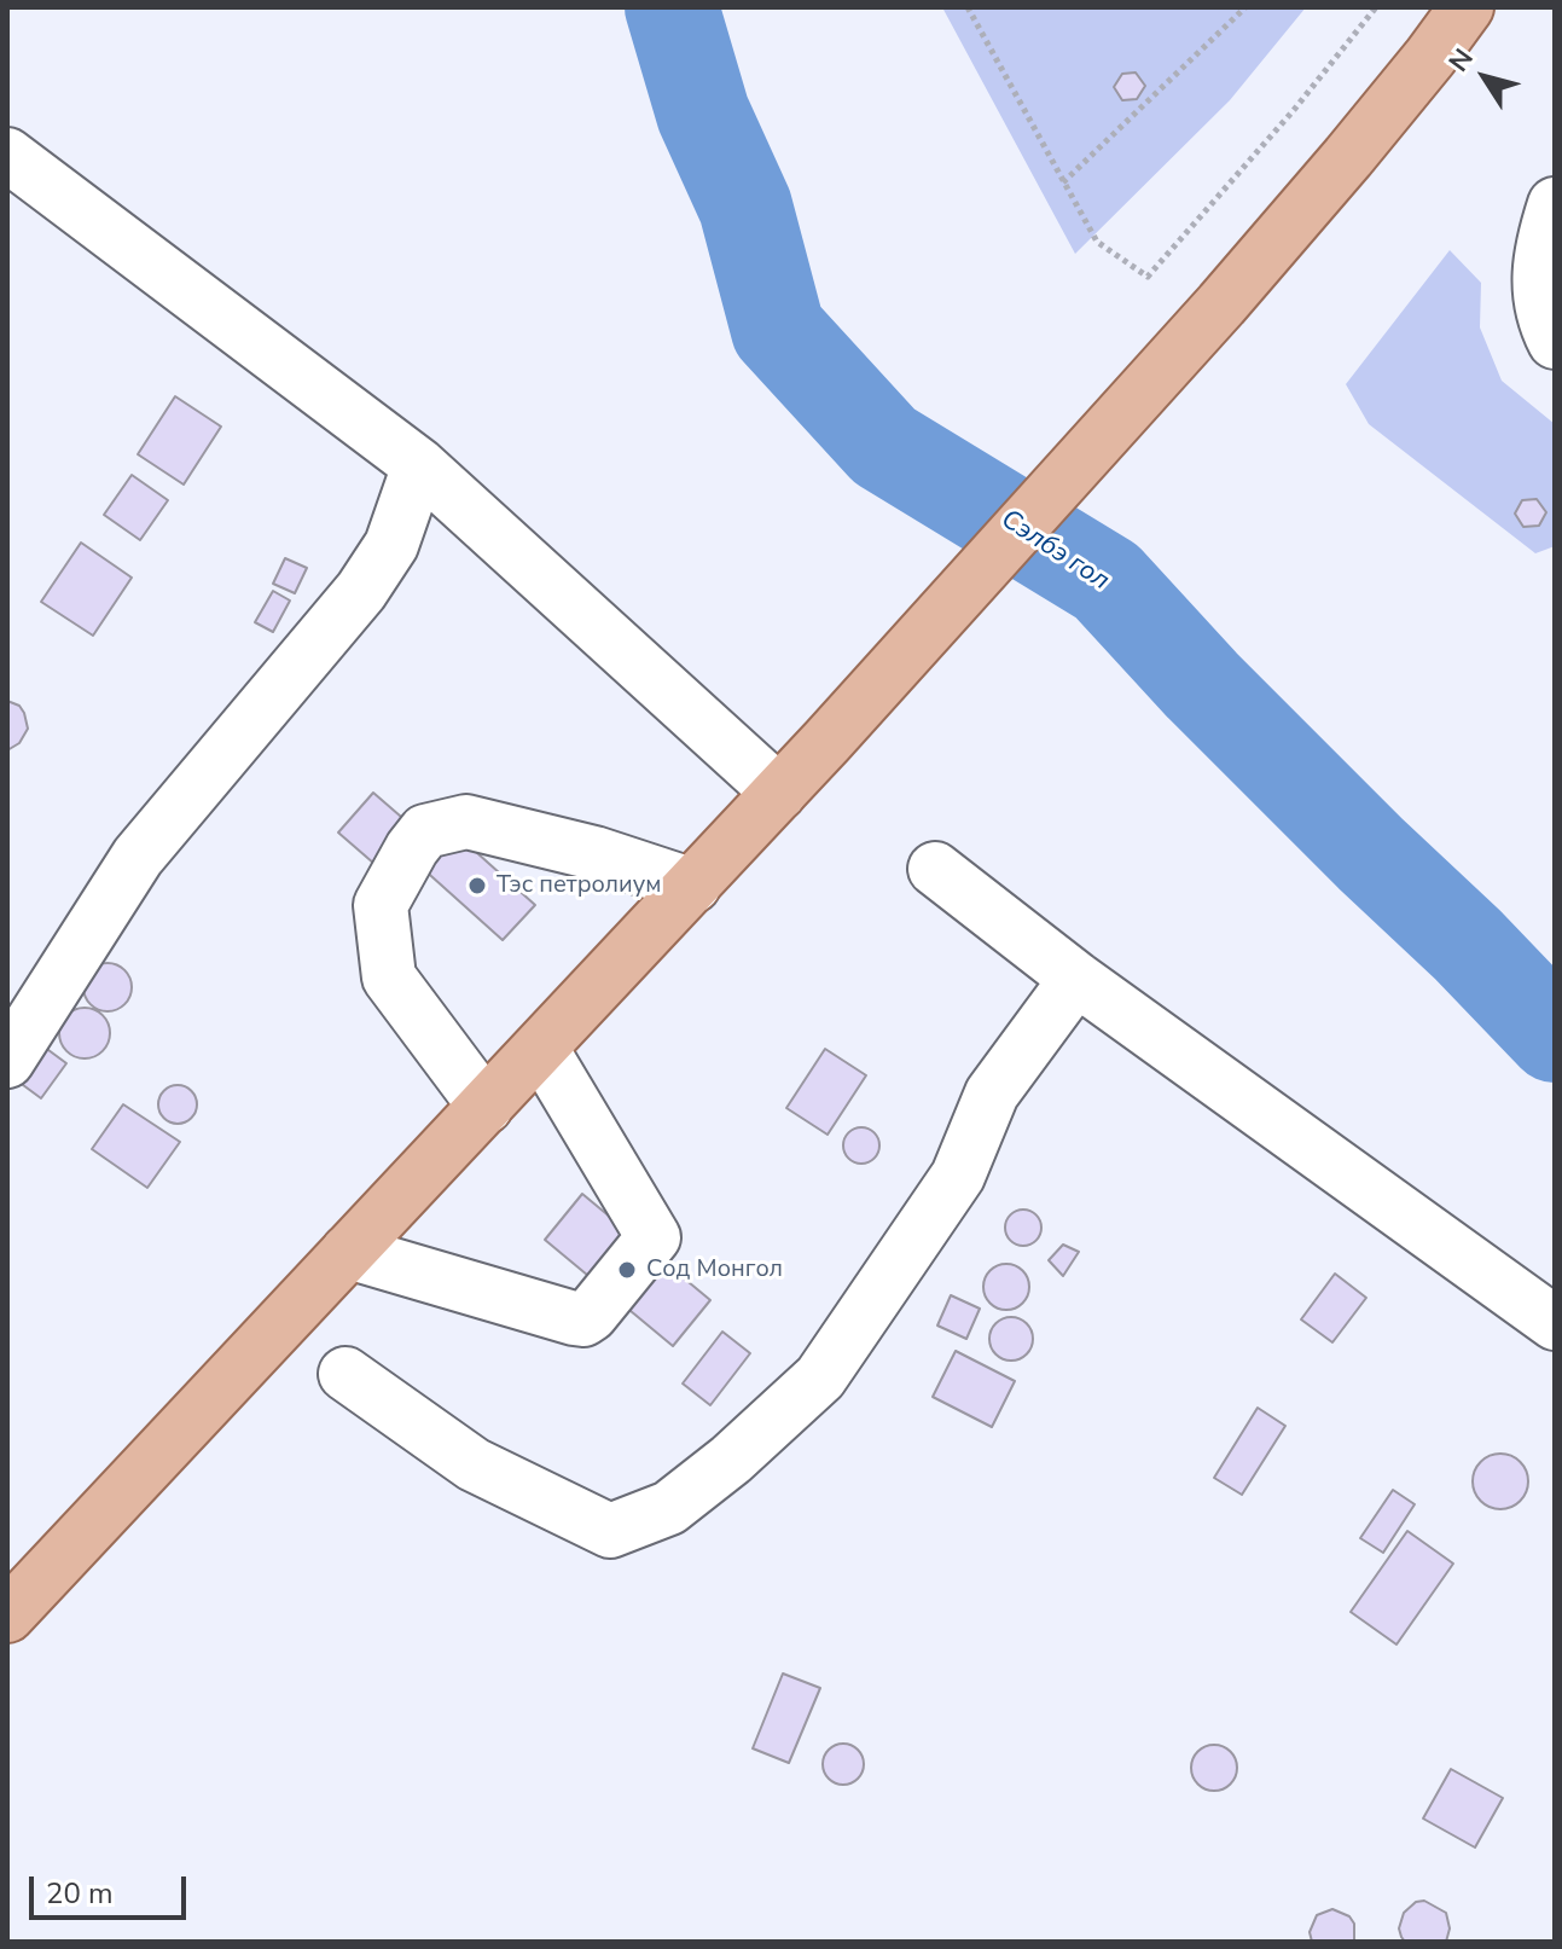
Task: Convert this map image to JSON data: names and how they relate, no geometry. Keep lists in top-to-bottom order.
{
  "water": ["Сэлбэ гол"],
  "places": ["Тэс петролиум", "Сод Монгол"],
  "scale_bar": "20 m",
  "north": "top left"
}
